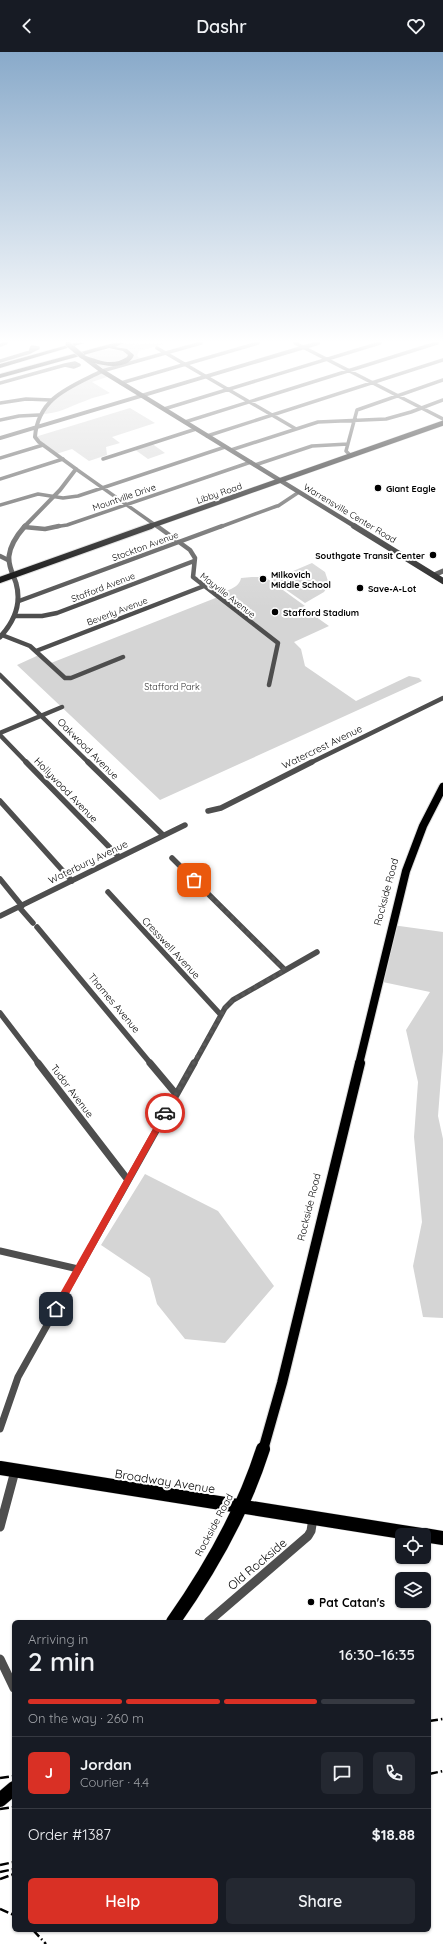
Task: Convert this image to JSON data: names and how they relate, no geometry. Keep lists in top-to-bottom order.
{
  "streets": {
    "main road": [
      "Libby Road",
      "Warrensville Center Road",
      "Rockside Road",
      "Broadway Avenue"
    ],
    "street": [
      "Mountville Drive",
      "Stockton Avenue",
      "Stafford Avenue",
      "Mayville Avenue",
      "Beverly Avenue",
      "Watercrest Avenue",
      "Oakwood Avenue",
      "Hollywood Avenue",
      "Waterbury Avenue",
      "Cresswell Avenue",
      "Thames Avenue",
      "Tudor Avenue",
      "Old Rockside"
    ]
  },
  "crossings": [
    ["Libby Road", "Warrensville Center Road"],
    ["Libby Road", "Mayville Avenue"],
    ["Mountville Drive", "Warrensville Center Road"],
    ["Mountville Drive", "Mayville Avenue"],
    ["Warrensville Center Road", "Stockton Avenue"],
    ["Stockton Avenue", "Mayville Avenue"],
    ["Stafford Avenue", "Mayville Avenue"],
    ["Mayville Avenue", "Beverly Avenue"],
    ["Oakwood Avenue", "Waterbury Avenue"],
    ["Hollywood Avenue", "Waterbury Avenue"],
    ["Waterbury Avenue", "Thames Avenue"],
    ["Rockside Road", "Broadway Avenue"],
    ["Broadway Avenue", "Old Rockside"]
  ],
  "parks": ["Stafford Park"],
  "places": [
    "Giant Eagle",
    "Southgate Transit Center",
    "Milkovich Middle School",
    "Save-A-Lot",
    "Stafford Stadium",
    "Pat Catan's"
  ],
  "page": {
    "header": "Dashr",
    "heading": ["2 min", "Arriving in", "16:30–16:35"],
    "panel": [
      "Jordan",
      "Courier · 4.4",
      "Order #1387",
      "$18.88"
    ],
    "bar": "On the way · 260 m",
    "round": "J",
    "buttons": ["Help", "Share"]
  }
}
